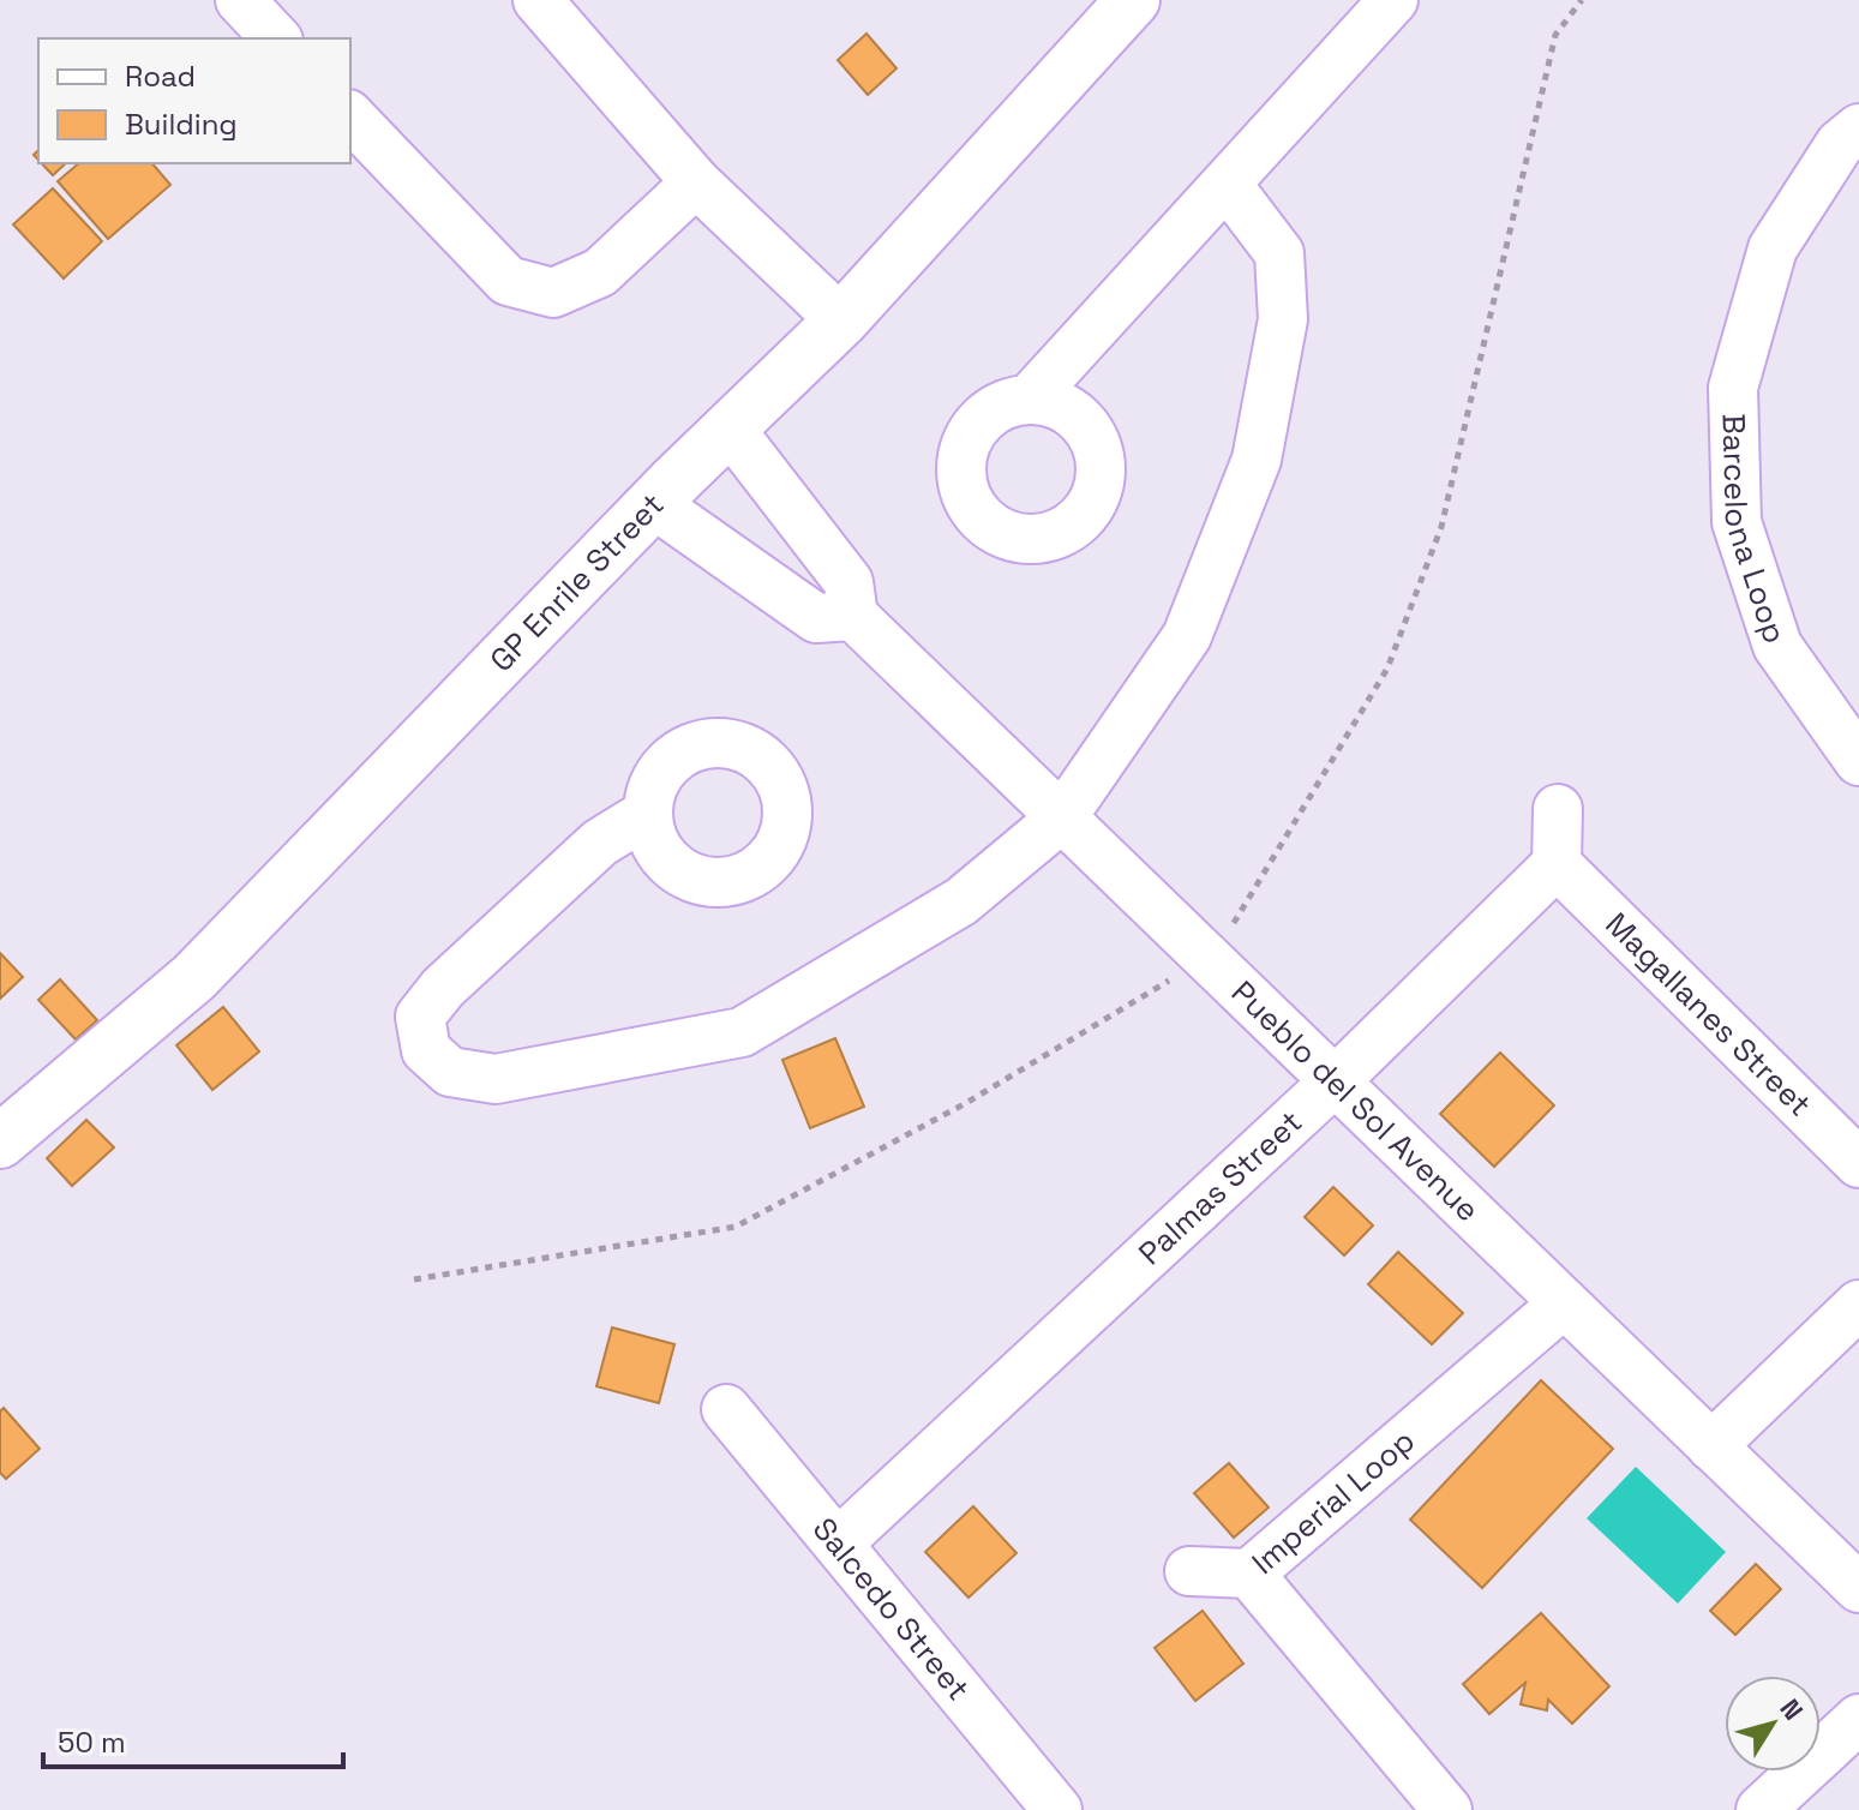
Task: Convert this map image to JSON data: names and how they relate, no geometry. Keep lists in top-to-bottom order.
{
  "streets": {
    "street": [
      "Barcelona Loop",
      "GP Enrile Street",
      "Magallanes Street",
      "Pueblo del Sol Avenue",
      "Palmas Street",
      "Imperial Loop",
      "Salcedo Street"
    ]
  },
  "crossings": [
    ["GP Enrile Street", "Pueblo del Sol Avenue"],
    ["Magallanes Street", "Palmas Street"],
    ["Pueblo del Sol Avenue", "Palmas Street"],
    ["Pueblo del Sol Avenue", "Imperial Loop"],
    ["Palmas Street", "Salcedo Street"]
  ],
  "legend": ["Road", "Building"],
  "scale_bar": "50 m",
  "north": "top right"
}
